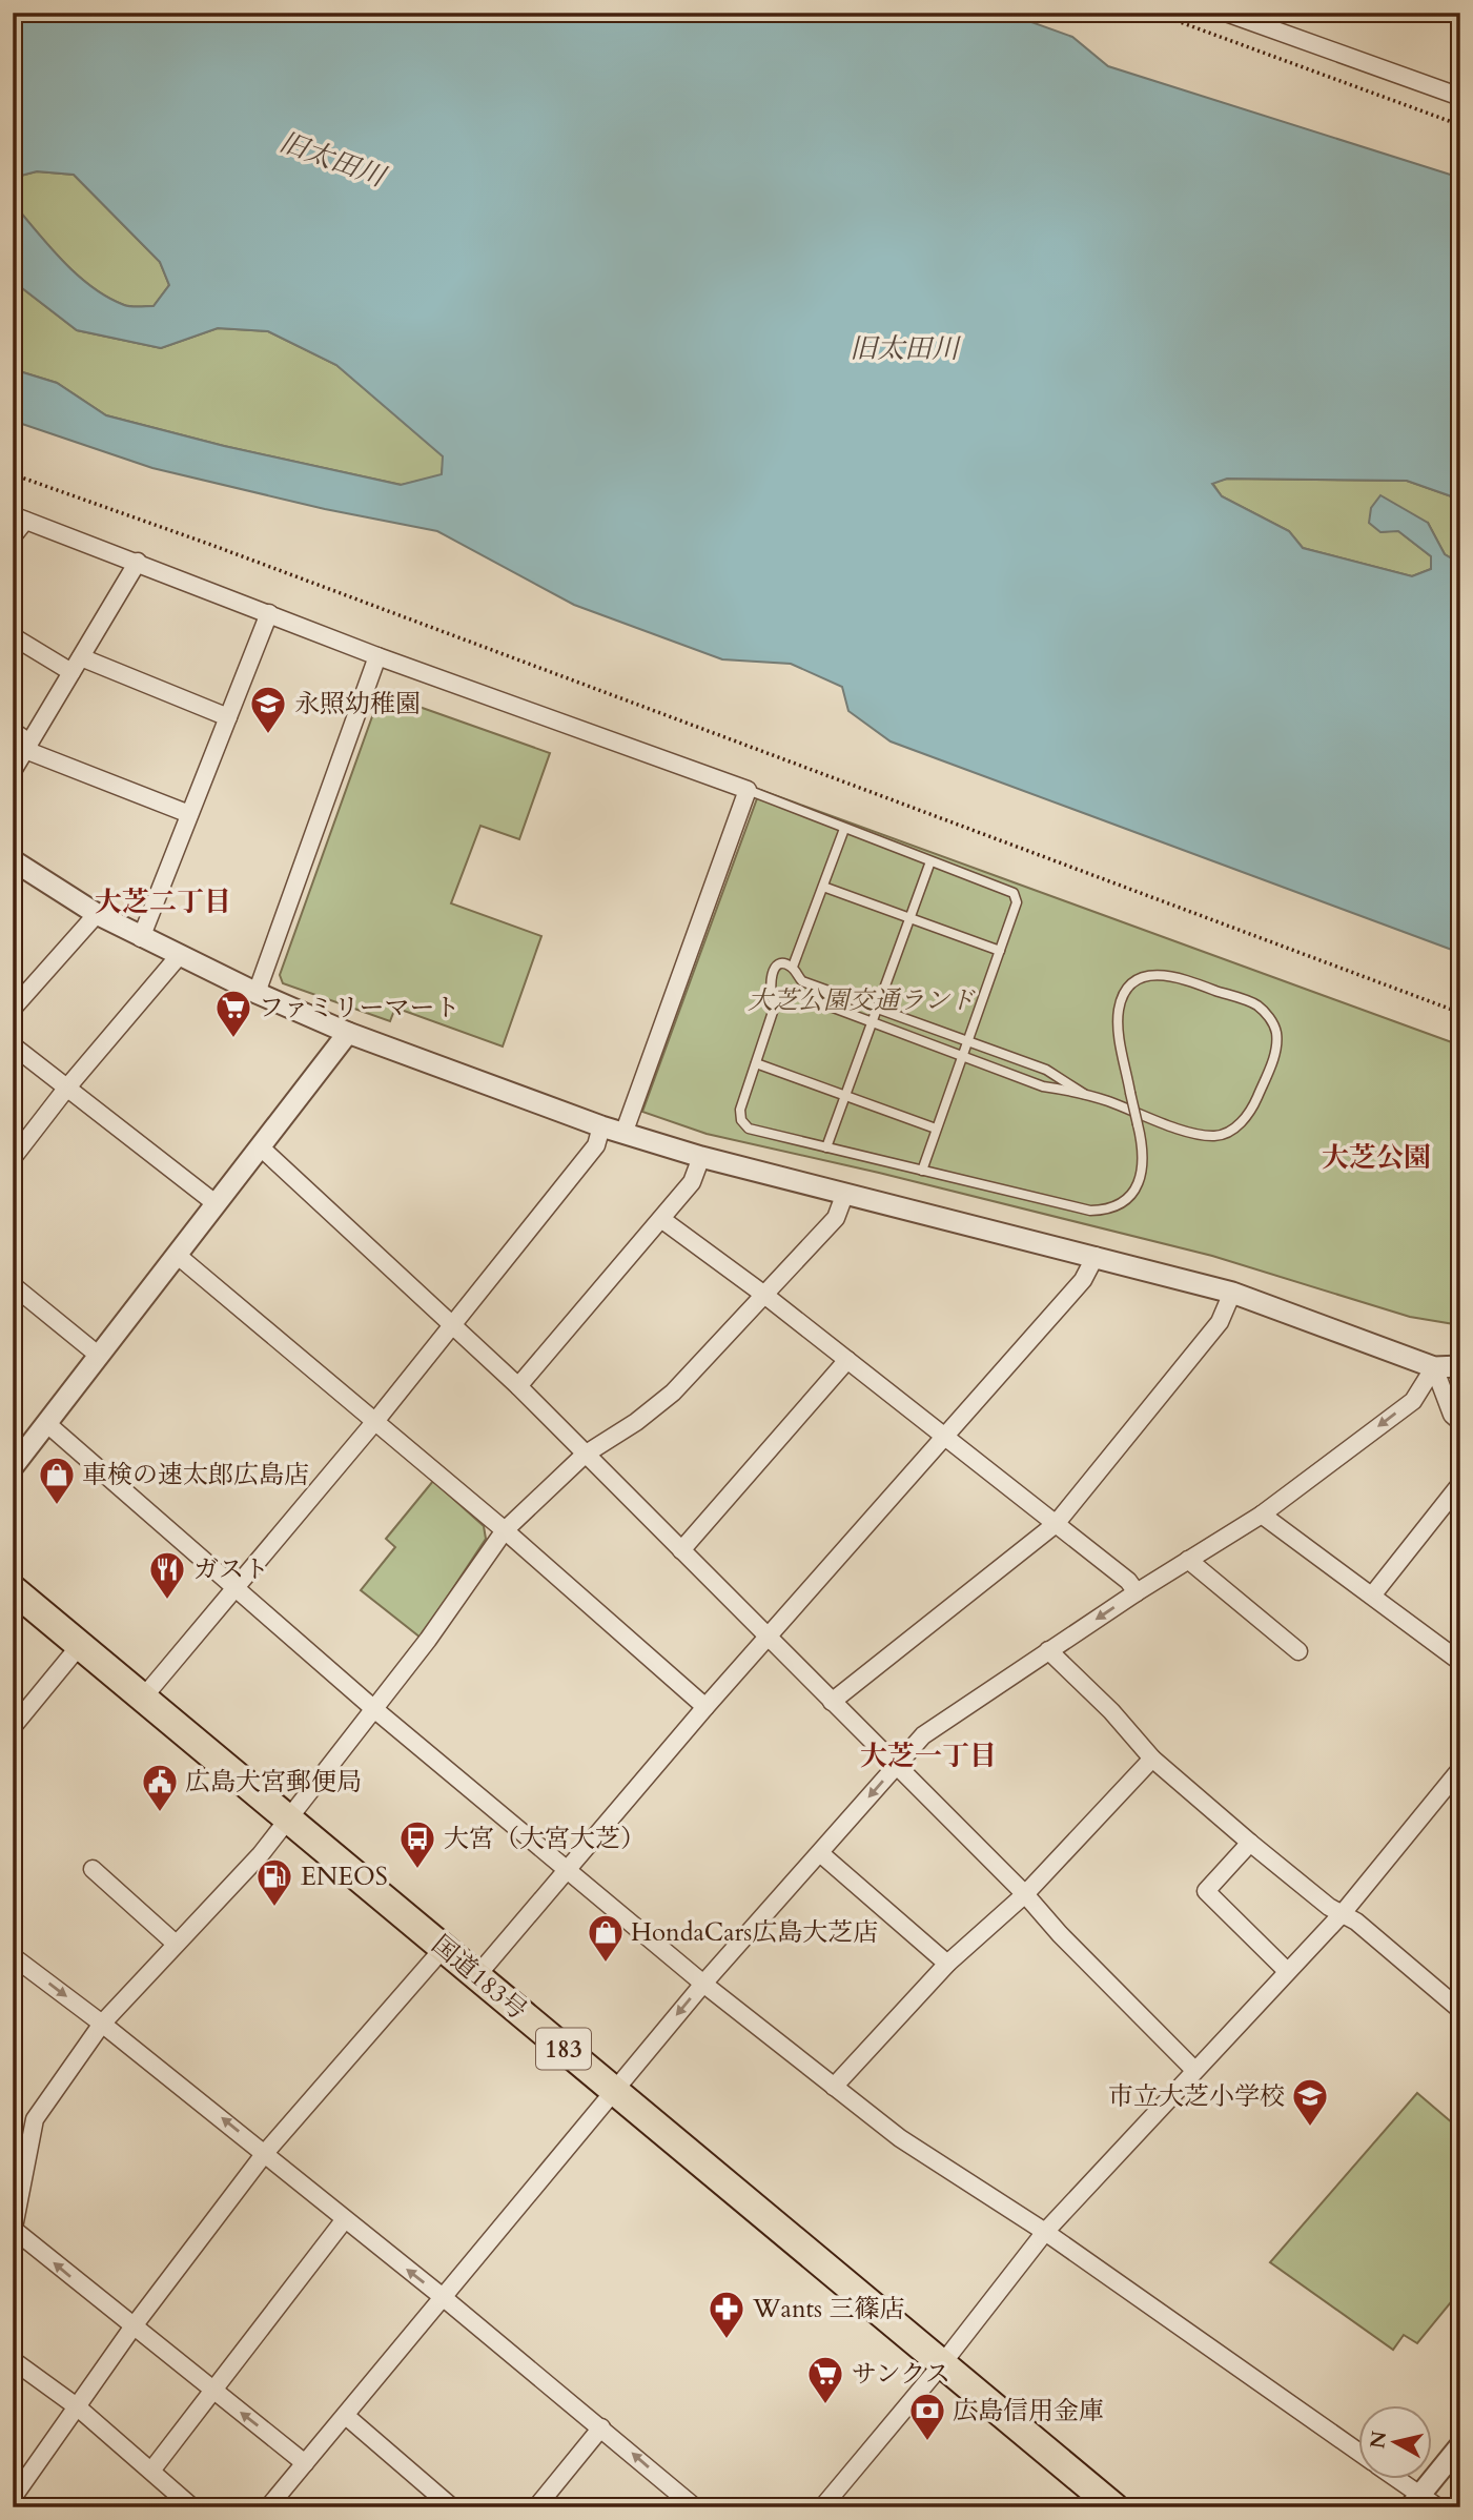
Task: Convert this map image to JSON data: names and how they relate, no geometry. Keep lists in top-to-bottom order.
{
  "streets": {
    "highway": ["国道183号", "183"]
  },
  "districts": ["大芝二丁目", "大芝公園", "大芝一丁目"],
  "water": ["旧太田川"],
  "parks": ["大芝公園交通ランド"],
  "places": {
    "school or university": ["永照幼稚園", "市立大芝小学校"],
    "supermarket": ["ファミリーマート", "サンクス"],
    "shop": ["車検の速太郎広島店", "HondaCars広島大芝店"],
    "restaurant": ["ガスト"],
    "public building": ["広島大宮郵便局"],
    "bus stop": ["大宮（大宮大芝）"],
    "fuel station": ["ENEOS"],
    "pharmacy": ["Wants 三篠店"],
    "bank": ["広島信用金庫"]
  },
  "north": "left"
}
